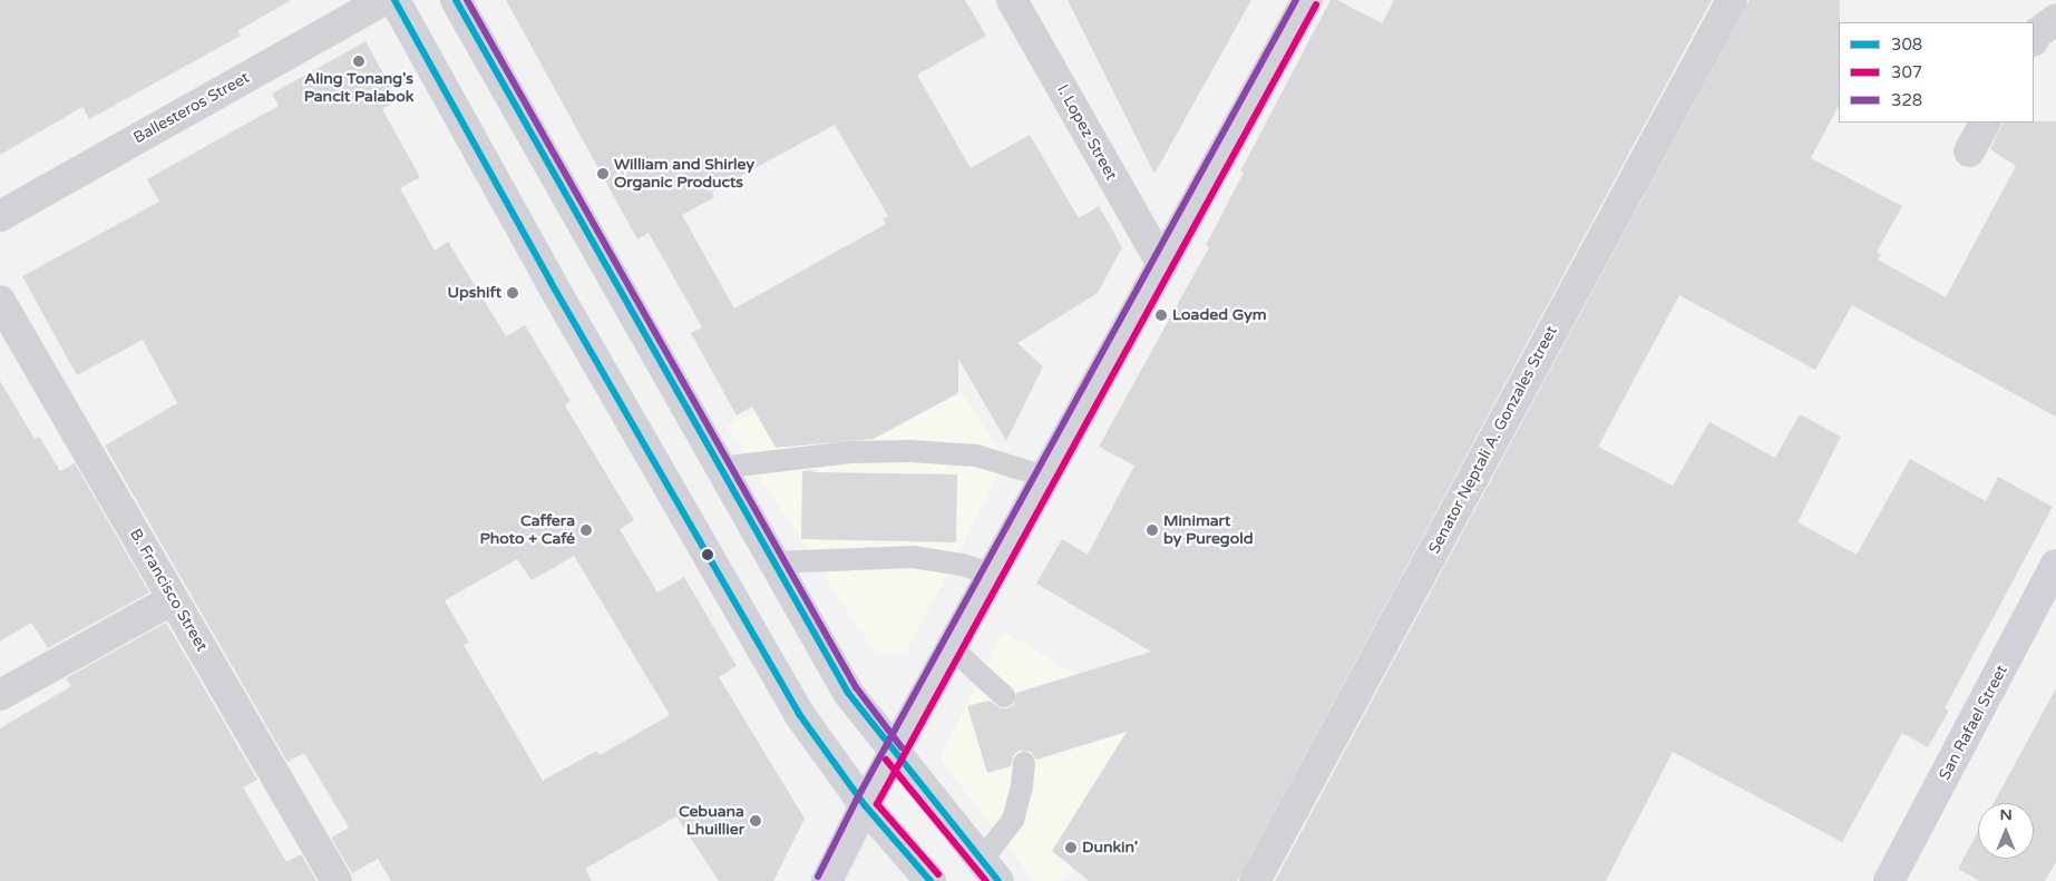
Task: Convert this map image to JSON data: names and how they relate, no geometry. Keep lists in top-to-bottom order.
{
  "streets": {
    "main road": ["San Rafael Street"],
    "street": [
      "Ballesteros Street",
      "I. Lopez Street",
      "Senator Neptali A. Gonzales Street",
      "B. Francisco Street"
    ]
  },
  "places": [
    "Aling Tonang's Pancit Palabok",
    "William and Shirley Organic Products",
    "Upshift",
    "Loaded Gym",
    "Caffera Photo + Café",
    "Minimart by Puregold",
    "Cebuana Lhuillier",
    "Dunkin'"
  ],
  "lines": ["transit line 308", "transit line 328", "transit line 307"],
  "legend": ["308", "307", "328"],
  "north": "top"
}
